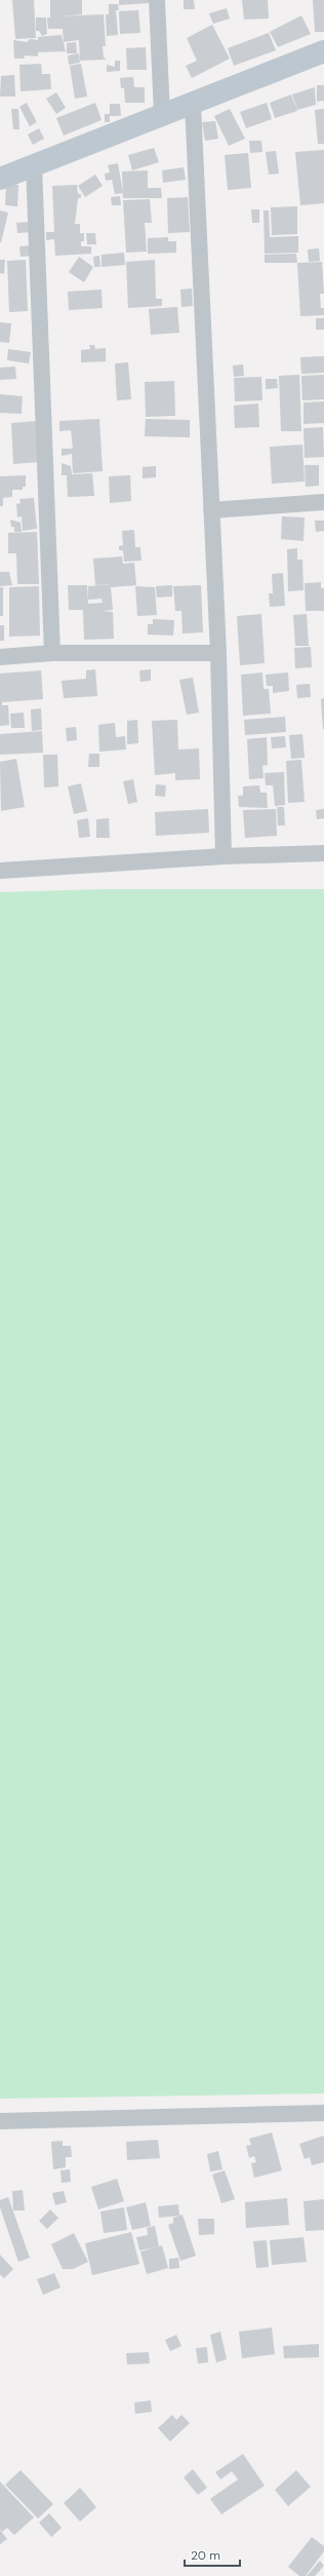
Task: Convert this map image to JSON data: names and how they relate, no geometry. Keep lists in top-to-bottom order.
{
  "scale_bar": "20 m"
}
